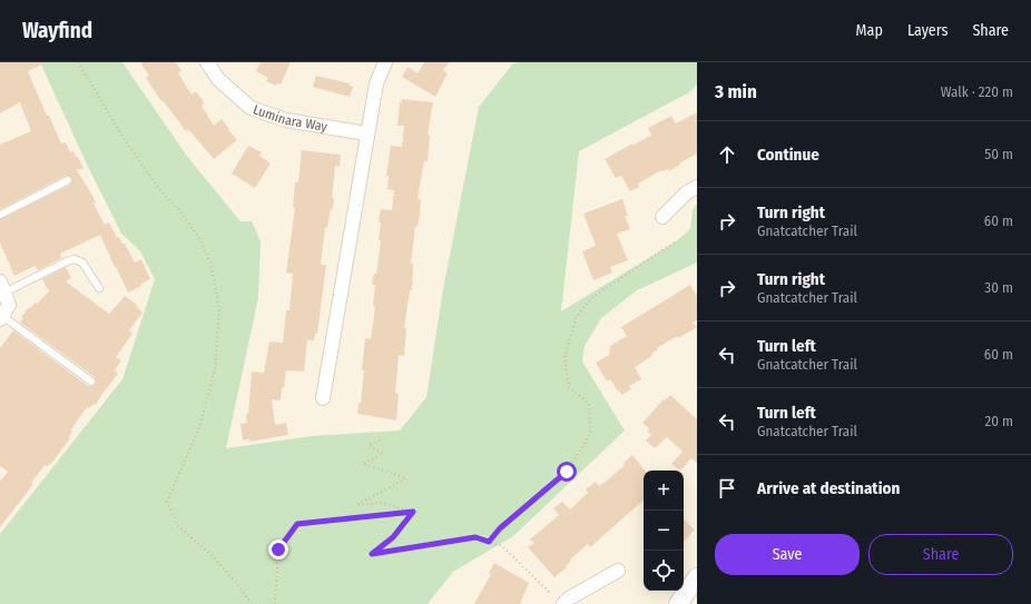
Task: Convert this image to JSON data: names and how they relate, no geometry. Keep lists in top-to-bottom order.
{
  "streets": {
    "street": ["Luminara Way"]
  },
  "page": {
    "header": "Wayfind",
    "nav": ["Map", "Layers", "Share"],
    "heading": ["3 min", "Walk · 220 m"],
    "list": [
      ["Continue", "50 m"],
      ["Turn right", "Gnatcatcher Trail", "60 m"],
      ["Turn right", "Gnatcatcher Trail", "30 m"],
      ["Turn left", "Gnatcatcher Trail", "60 m"],
      ["Turn left", "Gnatcatcher Trail", "20 m"],
      "Arrive at destination"
    ],
    "map_buttons": ["+", "−"],
    "buttons": ["Save", "Share"]
  }
}
